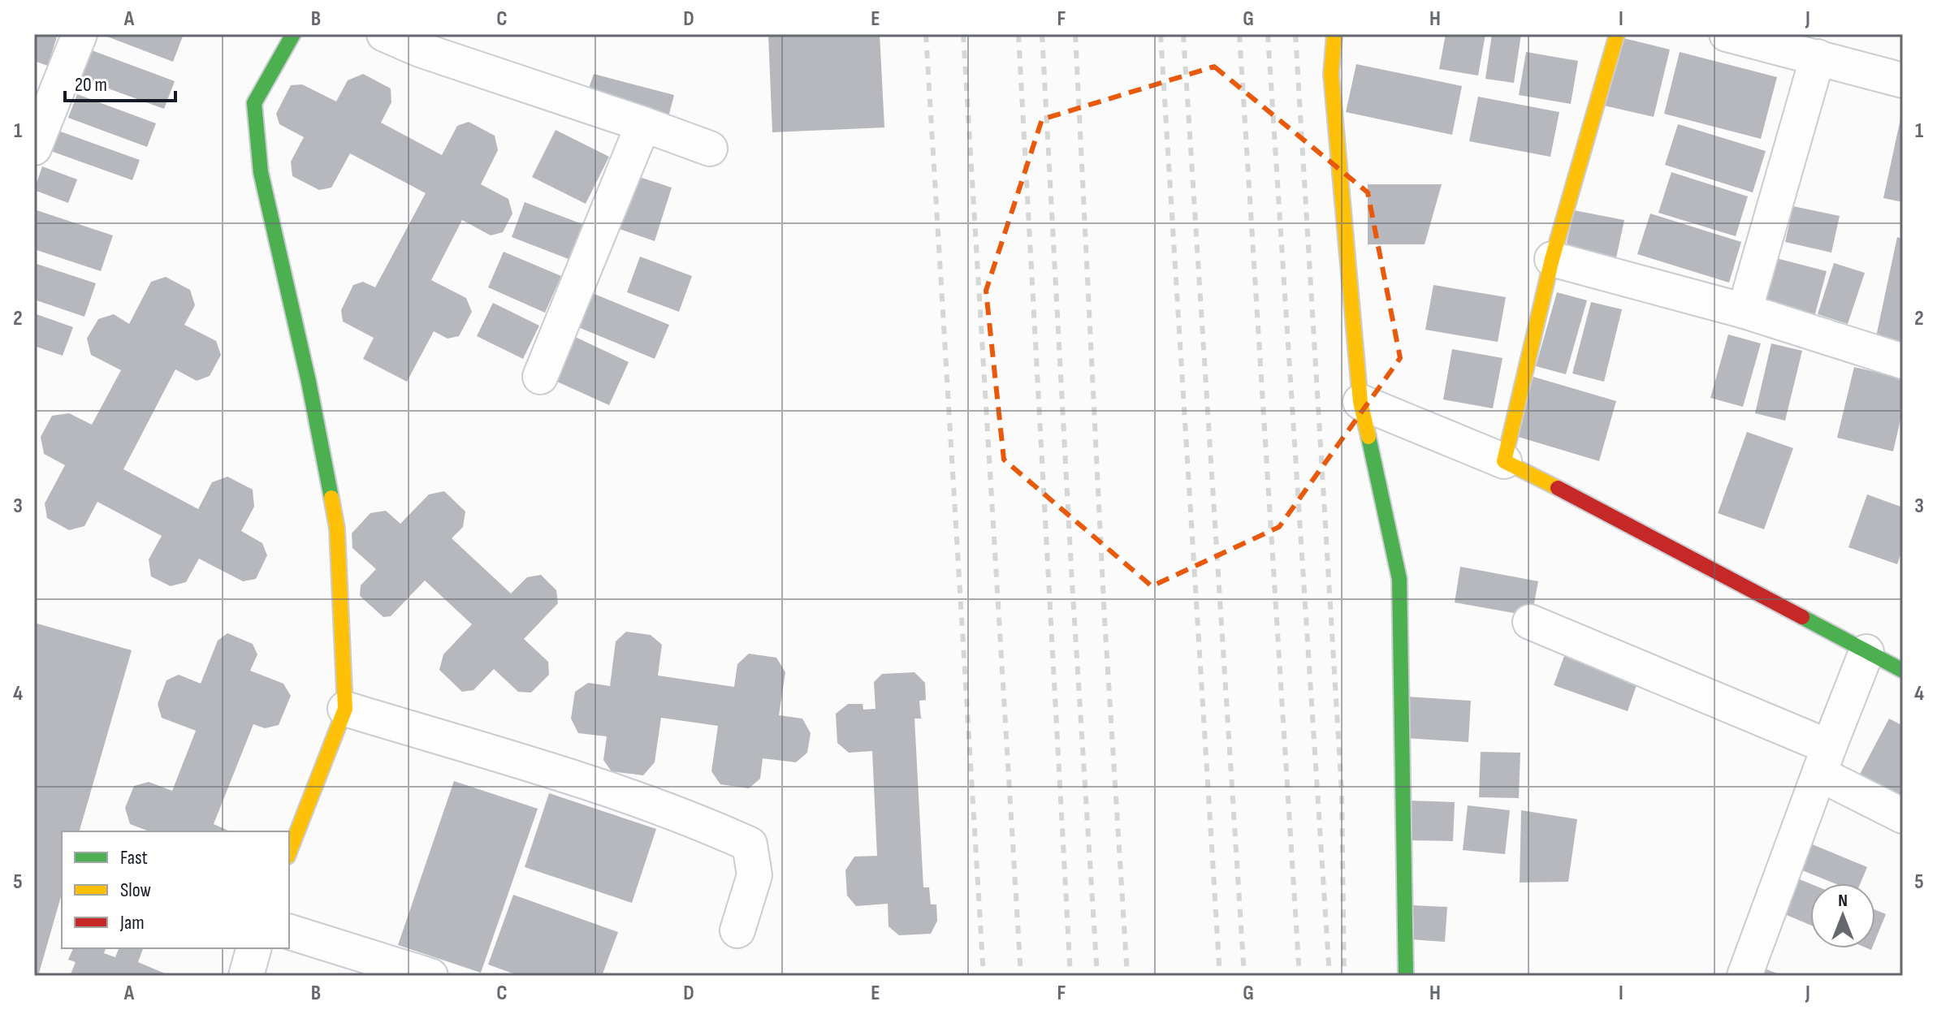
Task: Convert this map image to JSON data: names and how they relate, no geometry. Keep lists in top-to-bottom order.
{
  "legend": ["Fast", "Slow", "Jam"],
  "scale_bar": "20 m",
  "north": "top",
  "grid": {
    "columns": [
      "A",
      "B",
      "C",
      "D",
      "E",
      "F",
      "G",
      "H",
      "I",
      "J"
    ],
    "rows": [
      "1",
      "2",
      "3",
      "4",
      "5"
    ]
  }
}
